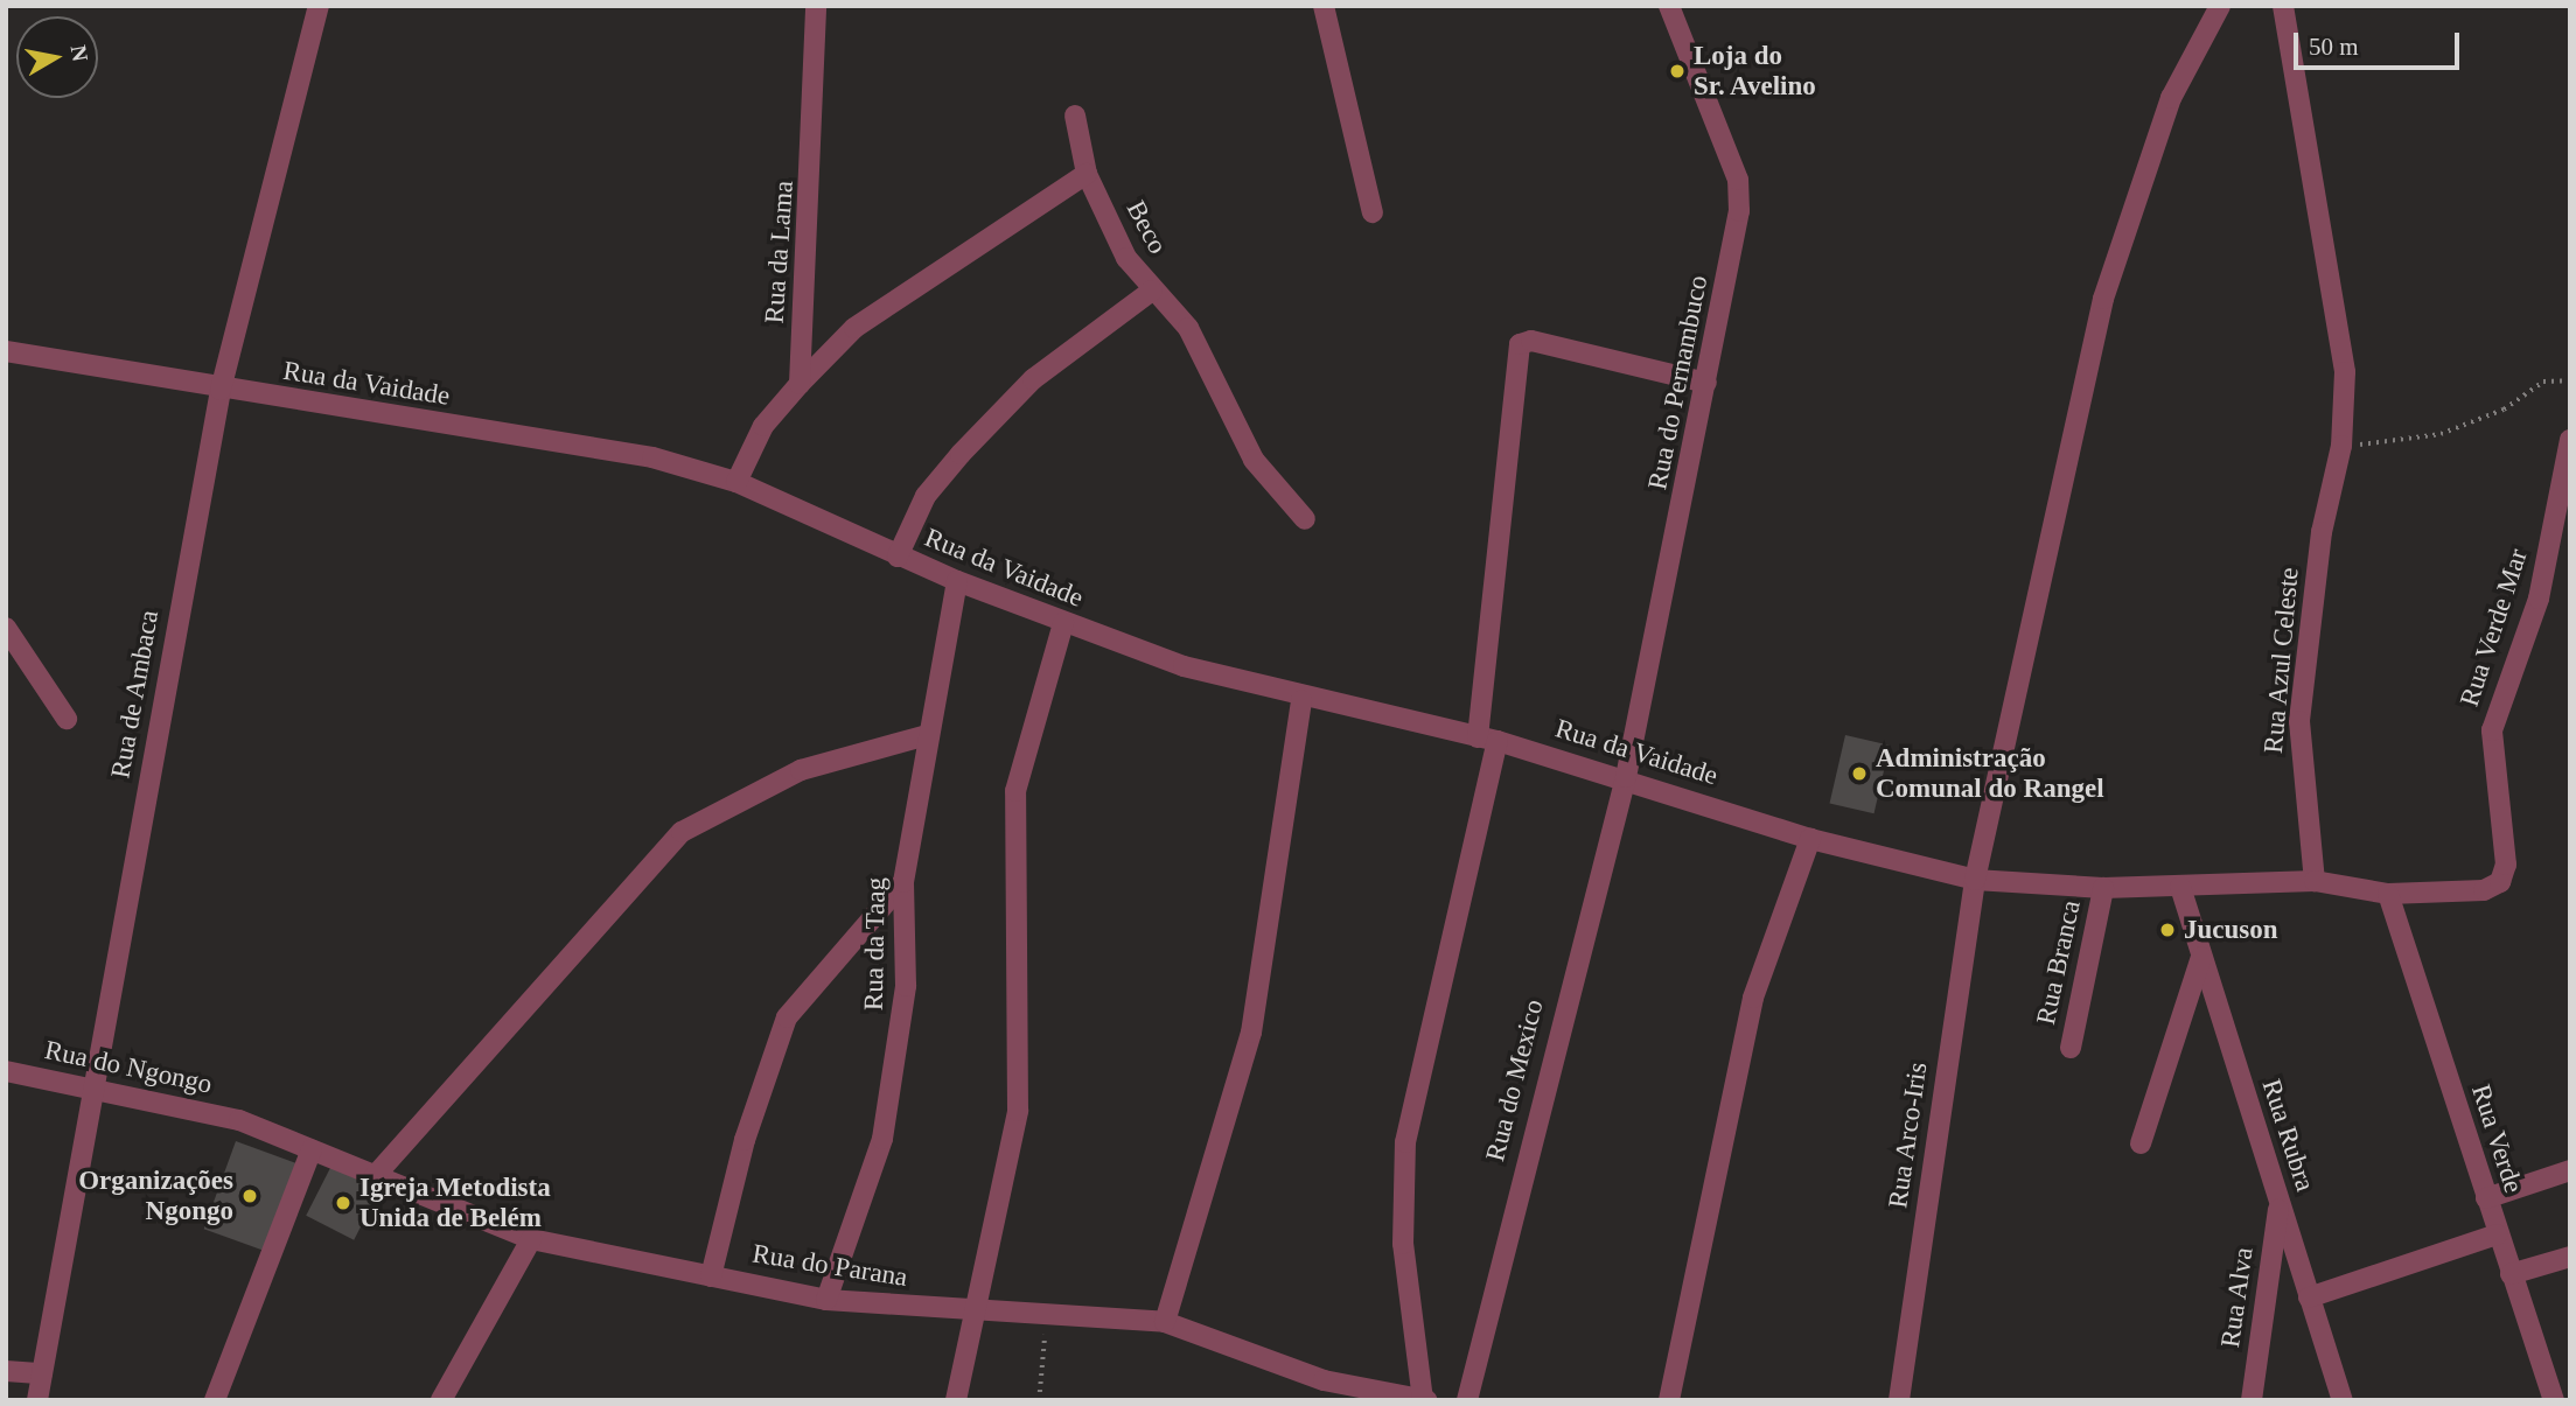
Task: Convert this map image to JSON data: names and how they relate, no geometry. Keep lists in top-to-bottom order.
{
  "streets": {
    "street": [
      "Beco",
      "Rua da Lama",
      "Rua do Pernambuco",
      "Rua da Vaidade",
      "Rua Verde Mar",
      "Rua Azul Celeste",
      "Rua de Ambaca",
      "Rua da Taag",
      "Rua Branca",
      "Rua do Ngongo",
      "Rua do Mexico",
      "Rua Arco-Iris",
      "Rua Rubra",
      "Rua Verde",
      "Rua do Parana",
      "Rua Alva"
    ]
  },
  "crossings": [
    ["Beco", "Rua da Vaidade"],
    ["Rua do Pernambuco", "Rua da Vaidade"],
    ["Rua do Pernambuco", "Rua do Mexico"],
    ["Rua da Vaidade", "Rua Verde Mar"],
    ["Rua da Vaidade", "Rua Azul Celeste"],
    ["Rua da Vaidade", "Rua de Ambaca"],
    ["Rua da Vaidade", "Rua da Taag"],
    ["Rua da Vaidade", "Rua Branca"],
    ["Rua da Vaidade", "Rua do Mexico"],
    ["Rua da Vaidade", "Rua Arco-Iris"],
    ["Rua da Vaidade", "Rua Rubra"],
    ["Rua da Vaidade", "Rua Verde"],
    ["Rua de Ambaca", "Rua do Ngongo"],
    ["Rua da Taag", "Rua do Parana"],
    ["Rua do Ngongo", "Rua do Parana"],
    ["Rua Rubra", "Rua Alva"]
  ],
  "places": [
    "Loja do Sr. Avelino",
    "Administração Comunal do Rangel",
    "Jucuson",
    "Organizações Ngongo",
    "Igreja Metodista Unida de Belém"
  ],
  "scale_bar": "50 m",
  "north": "right"
}
